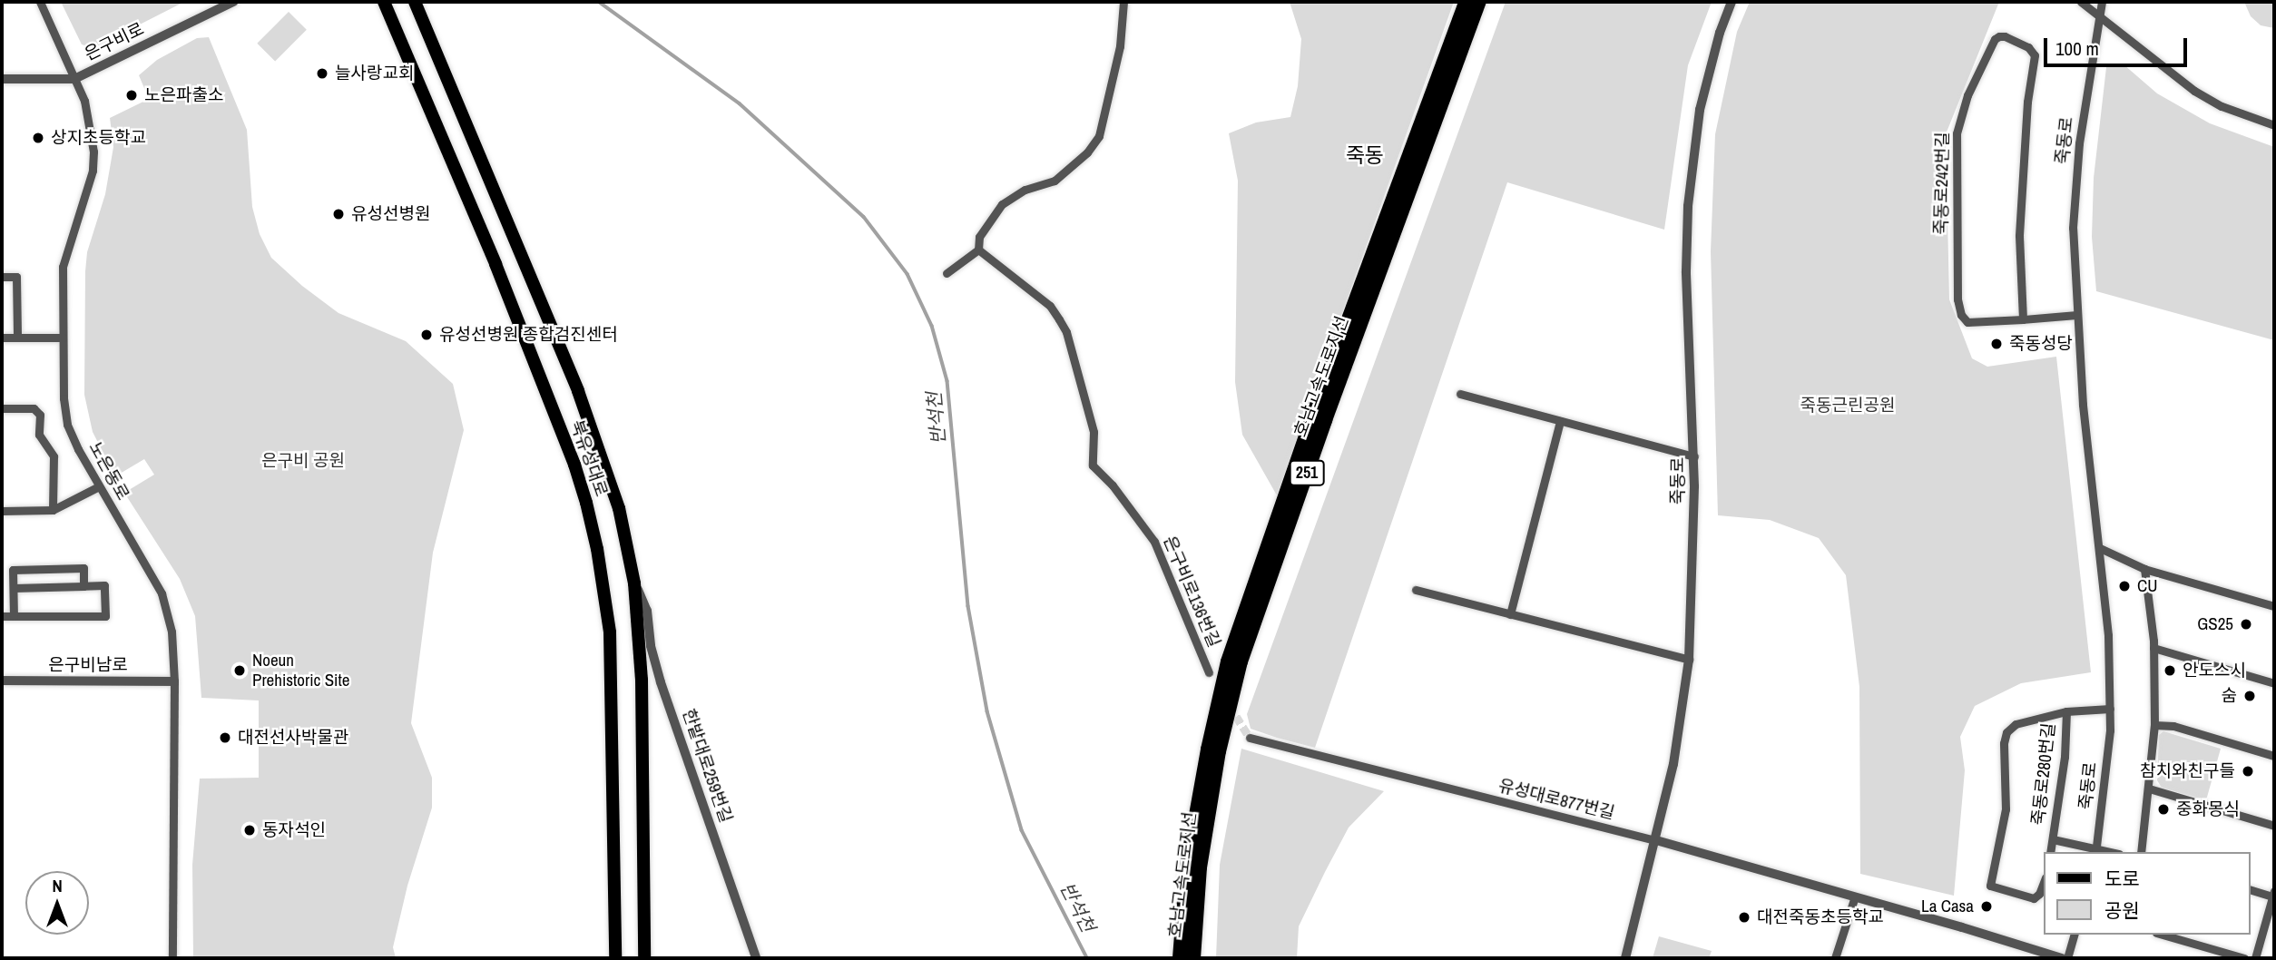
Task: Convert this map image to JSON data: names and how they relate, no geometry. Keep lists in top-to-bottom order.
{
  "streets": {
    "highway": ["호남고속도로지선", "251"],
    "main road": ["북유성대로"],
    "street": [
      "은구비로",
      "죽동로",
      "죽동로242번길",
      "노은동로",
      "은구비로136번길",
      "은구비남로",
      "한밭대로259번길",
      "죽동로280번길",
      "유성대로877번길"
    ]
  },
  "crossings": [
    ["은구비로", "노은동로"],
    ["죽동로", "죽동로242번길"],
    ["죽동로", "죽동로280번길"],
    ["죽동로", "유성대로877번길"],
    ["북유성대로", "한밭대로259번길"],
    ["노은동로", "은구비남로"]
  ],
  "districts": ["죽동"],
  "water": ["반석천"],
  "parks": ["죽동근린공원", "은구비 공원"],
  "places": [
    "늘사랑교회",
    "노은파출소",
    "상지초등학교",
    "유성선병원",
    "유성선병원 종합검진센터",
    "죽동성당",
    "CU",
    "GS25",
    "Noeun Prehistoric Site",
    "안도스시",
    "숨",
    "대전선사박물관",
    "참치와친구들",
    "중화몽식",
    "동자석인",
    "La Casa",
    "대전죽동초등학교"
  ],
  "legend": ["도로", "공원"],
  "scale_bar": "100 m",
  "north": "top"
}
